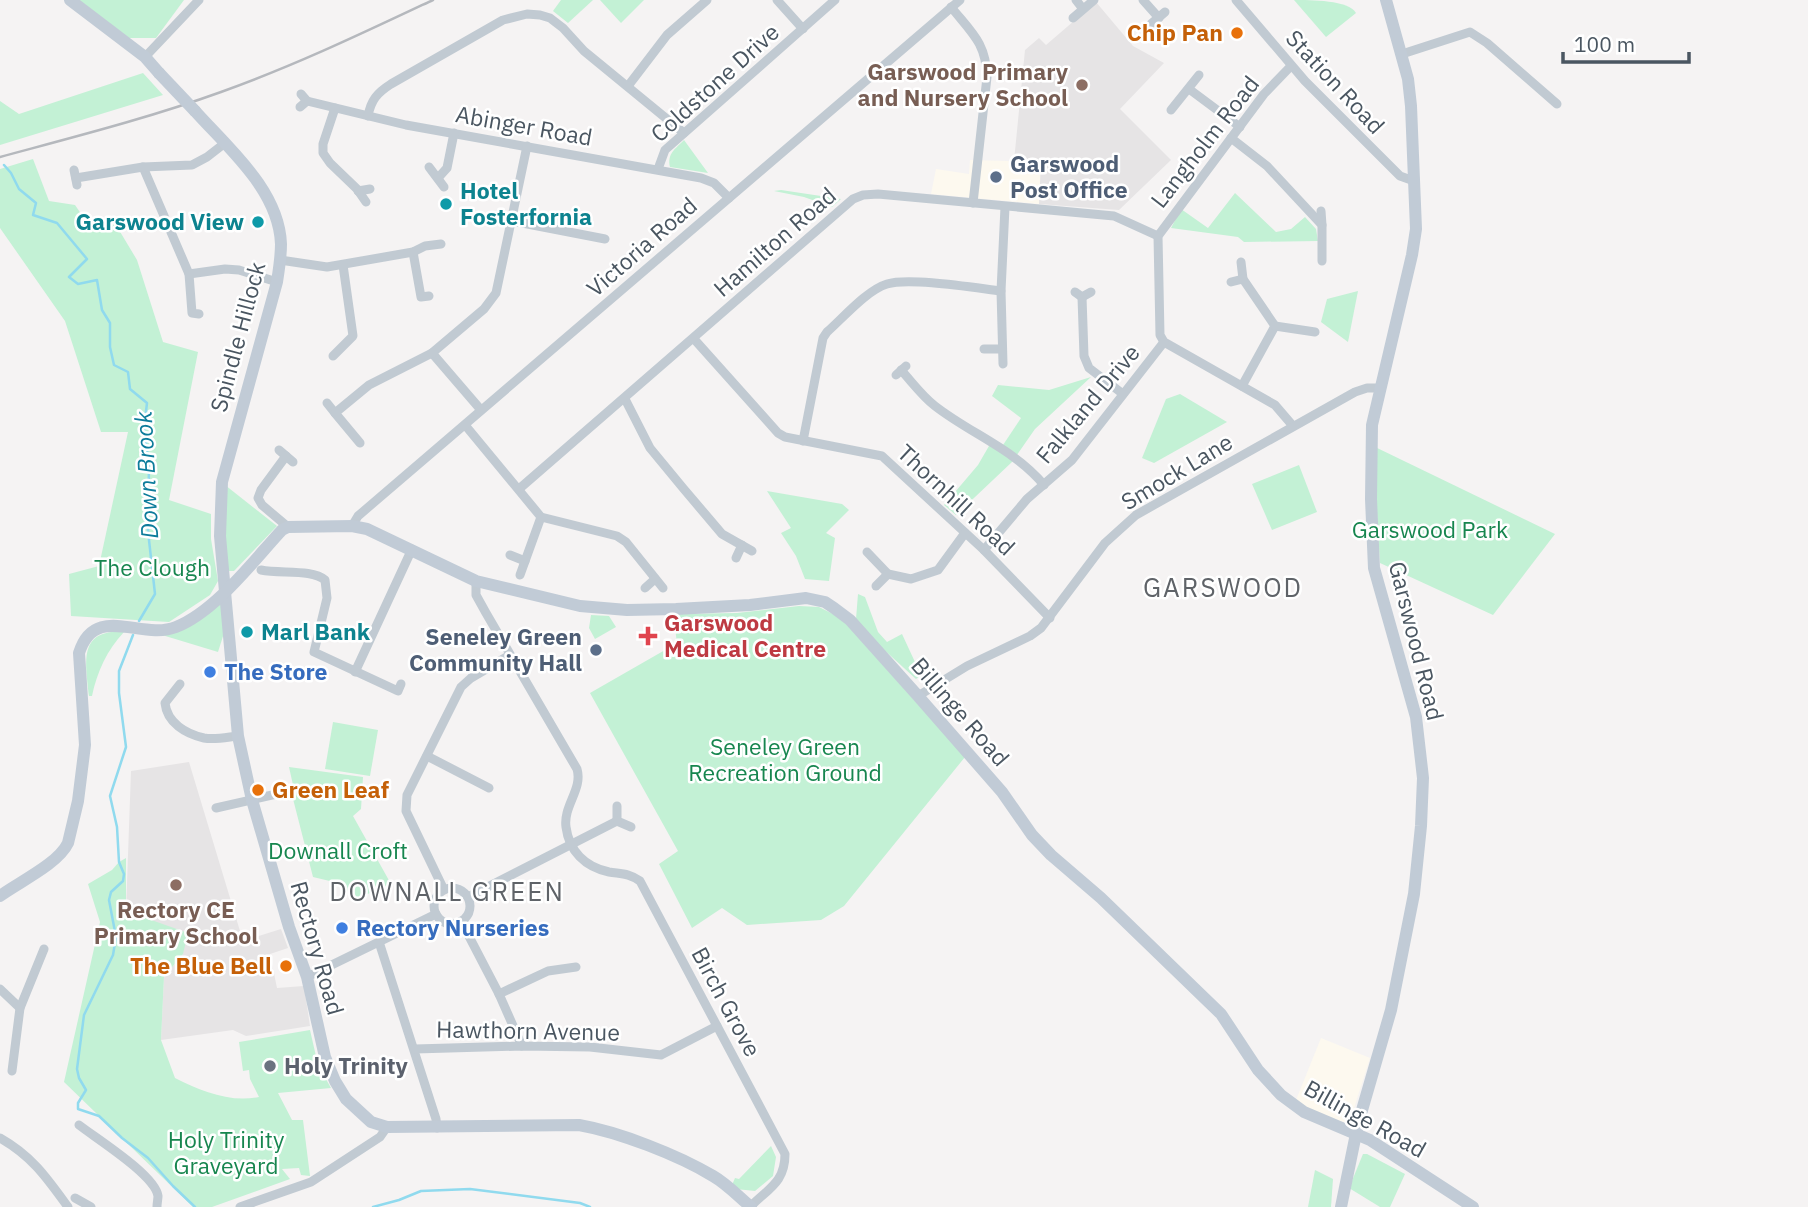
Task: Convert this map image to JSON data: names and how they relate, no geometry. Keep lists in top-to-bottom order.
{
  "streets": {
    "street": [
      "Station Road",
      "Coldstone Drive",
      "Abinger Road",
      "Langholm Road",
      "Hamilton Road",
      "Victoria Road",
      "Spindle Hillock",
      "Falkland Drive",
      "Smock Lane",
      "Thornhill Road",
      "Garswood Road",
      "Billinge Road",
      "Rectory Road",
      "Birch Grove",
      "Hawthorn Avenue"
    ]
  },
  "crossings": [
    ["Station Road", "Langholm Road"],
    ["Station Road", "Garswood Road"],
    ["Coldstone Drive", "Abinger Road"],
    ["Abinger Road", "Victoria Road"],
    ["Langholm Road", "Hamilton Road"],
    ["Langholm Road", "Falkland Drive"],
    ["Hamilton Road", "Thornhill Road"],
    ["Victoria Road", "Billinge Road"],
    ["Spindle Hillock", "Rectory Road"],
    ["Falkland Drive", "Thornhill Road"],
    ["Smock Lane", "Thornhill Road"],
    ["Smock Lane", "Garswood Road"],
    ["Smock Lane", "Billinge Road"],
    ["Garswood Road", "Billinge Road"],
    ["Birch Grove", "Hawthorn Avenue"]
  ],
  "districts": ["GARSWOOD", "DOWNALL GREEN"],
  "water": ["Down Brook"],
  "parks": [
    "Garswood Park",
    "The Clough",
    "Seneley Green Recreation Ground",
    "Downall Croft",
    "Holy Trinity Graveyard"
  ],
  "places": {
    "other": [
      "Chip Pan",
      "Garswood Primary and Nursery School",
      "Garswood Post Office",
      "Hotel Fosterfornia",
      "Garswood View",
      "Marl Bank",
      "Seneley Green Community Hall",
      "The Store",
      "Green Leaf",
      "Rectory CE Primary School",
      "Rectory Nurseries",
      "The Blue Bell",
      "Holy Trinity"
    ],
    "health": ["Garswood Medical Centre"]
  },
  "scale_bar": "100 m"
}
